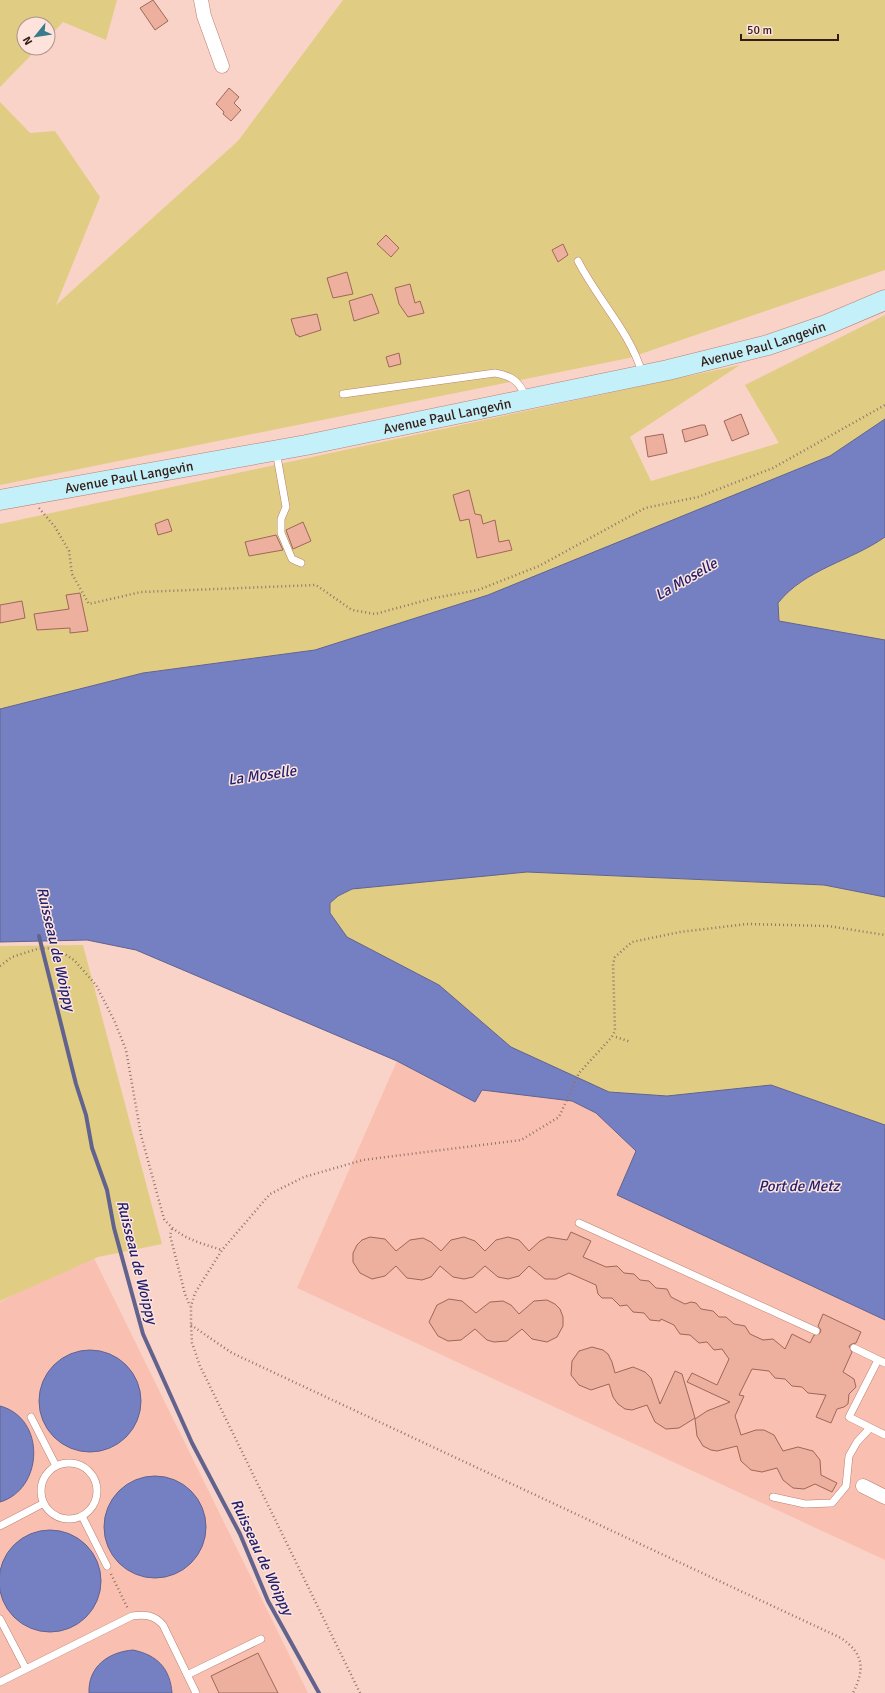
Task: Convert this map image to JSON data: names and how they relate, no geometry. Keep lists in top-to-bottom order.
{
  "streets": {
    "main road": ["Avenue Paul Langevin"]
  },
  "water": ["La Moselle", "Ruisseau de Woippy", "Port de Metz"],
  "scale_bar": "50 m",
  "north": "bottom left"
}
